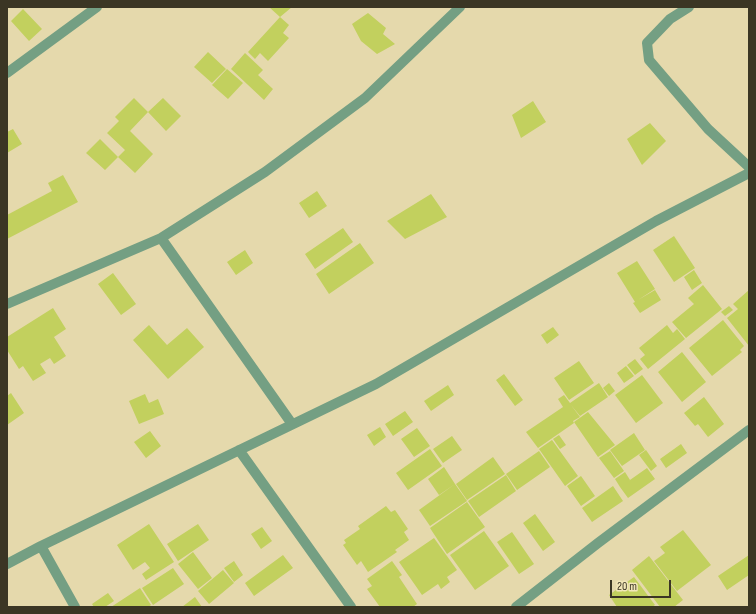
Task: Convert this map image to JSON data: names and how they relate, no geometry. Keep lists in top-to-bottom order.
{
  "scale_bar": "20 m"
}
